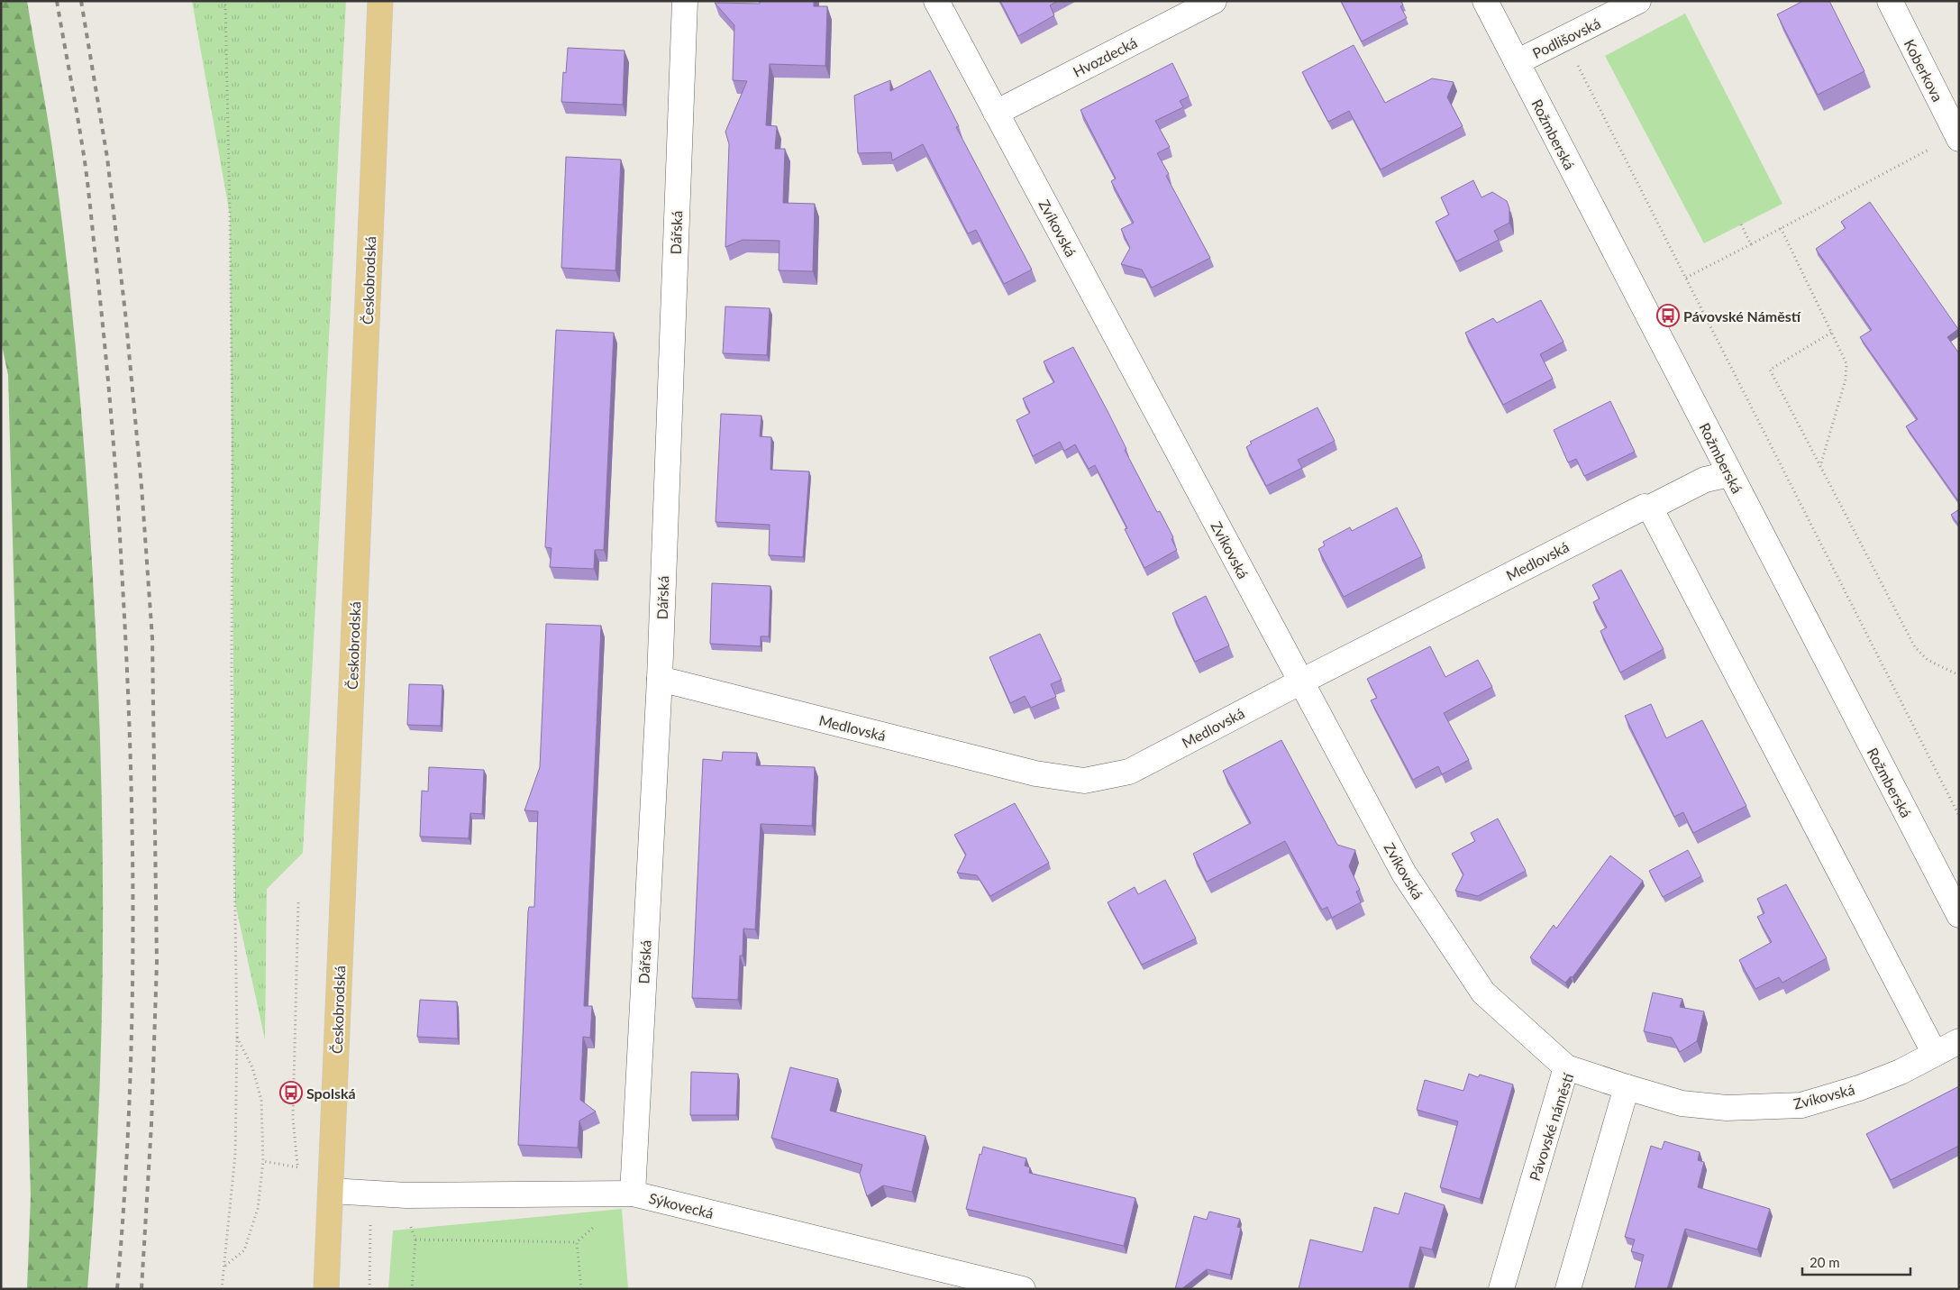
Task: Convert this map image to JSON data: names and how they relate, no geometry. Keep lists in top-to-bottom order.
{
  "streets": {
    "main road": ["Českobrodská"],
    "street": [
      "Podlišovská",
      "Hvozdecká",
      "Koberkova",
      "Rožmberská",
      "Zvíkovská",
      "Dářská",
      "Medlovská",
      "Pávovské náměstí",
      "Sýkovecká"
    ]
  },
  "crossings": [
    ["Podlišovská", "Rožmberská"],
    ["Hvozdecká", "Zvíkovská"],
    ["Rožmberská", "Medlovská"],
    ["Zvíkovská", "Medlovská"],
    ["Zvíkovská", "Pávovské náměstí"],
    ["Dářská", "Medlovská"],
    ["Dářská", "Sýkovecká"],
    ["Českobrodská", "Sýkovecká"]
  ],
  "places": {
    "bus stop": ["Pávovské Náměstí", "Spolská"]
  },
  "scale_bar": "20 m"
}
